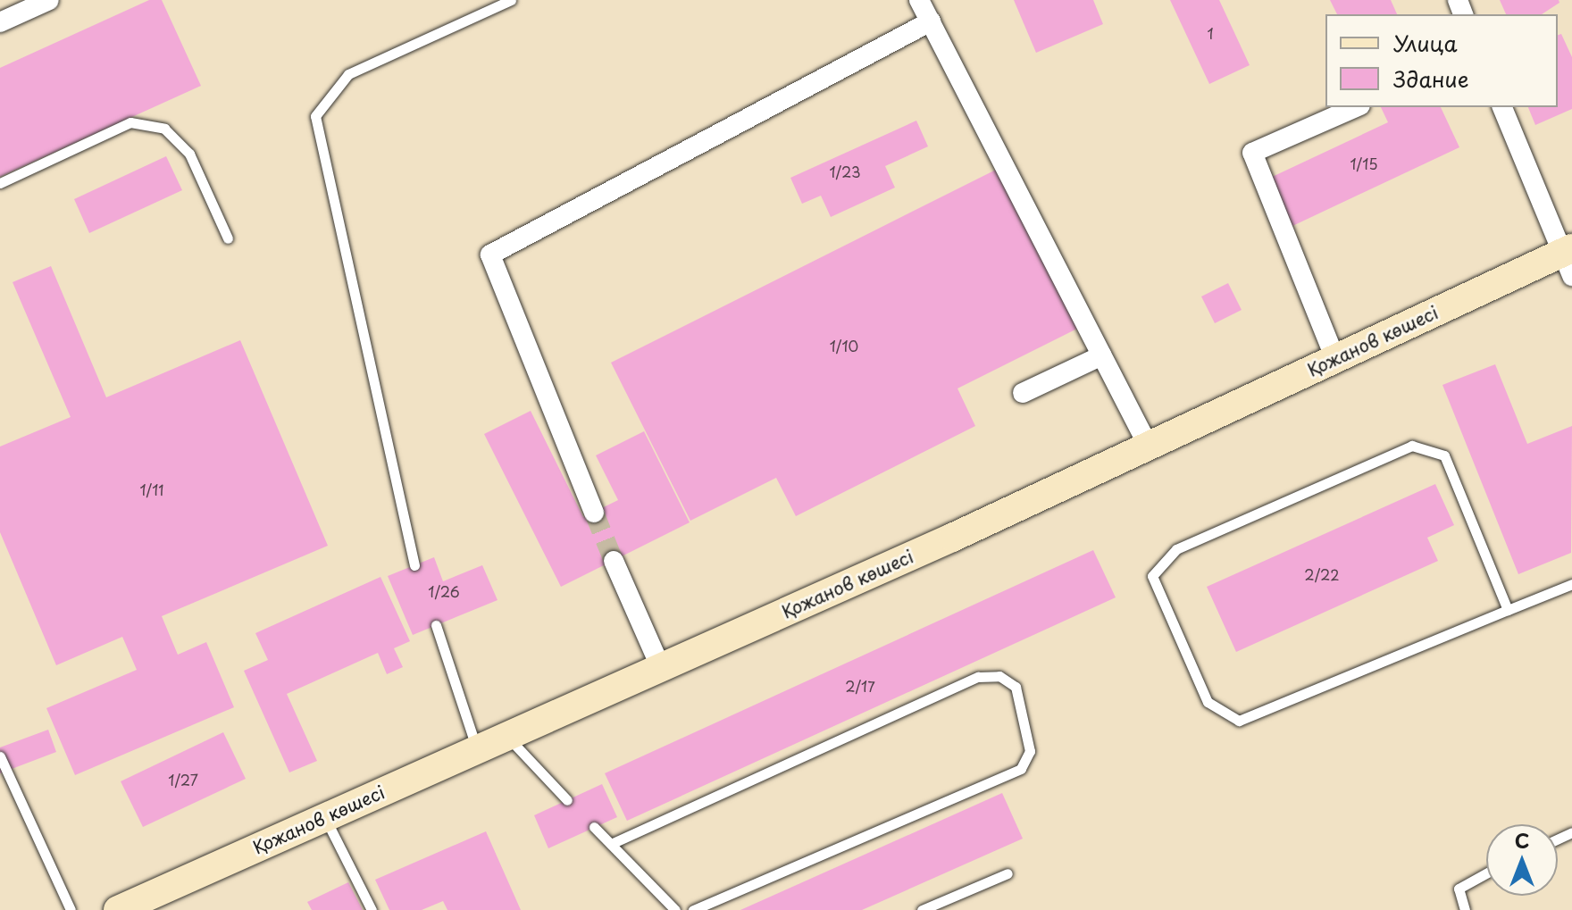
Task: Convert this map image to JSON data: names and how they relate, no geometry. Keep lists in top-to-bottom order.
{
  "streets": {
    "main road": ["Қожанов көшесі"]
  },
  "house_numbers": [
    "1",
    "1/15",
    "1/23",
    "1/10",
    "1/11",
    "2/22",
    "1/26",
    "2/17",
    "1/27"
  ],
  "legend": ["Улица", "Здание"],
  "north": "top"
}
